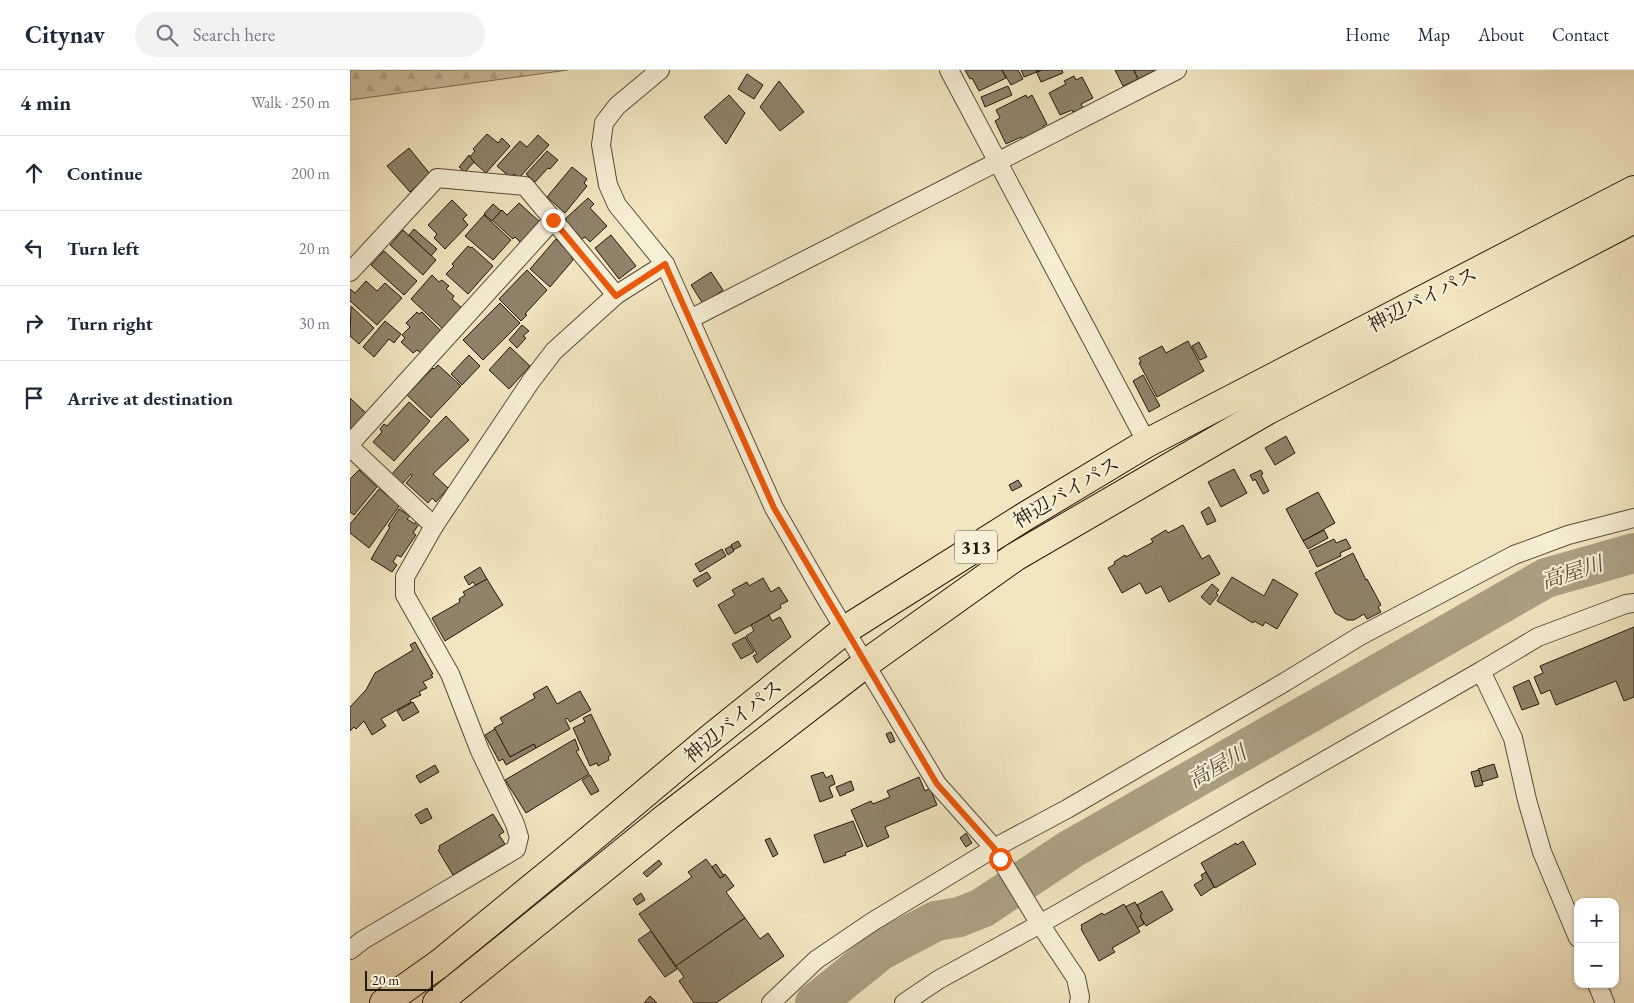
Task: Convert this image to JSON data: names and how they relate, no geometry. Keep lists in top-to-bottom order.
{
  "streets": {
    "highway": ["神辺バイパス", "313"]
  },
  "water": ["高屋川"],
  "scale_bar": "20 m",
  "page": {
    "header": "Citynav",
    "search": "Search here",
    "nav": [
      "Home",
      "Map",
      "About",
      "Contact"
    ],
    "heading": ["4 min", "Walk · 250 m"],
    "list": [
      ["Continue", "200 m"],
      ["Turn left", "20 m"],
      ["Turn right", "30 m"],
      "Arrive at destination"
    ],
    "map_buttons": ["+", "−"],
    "scale": "20 m"
  }
}
